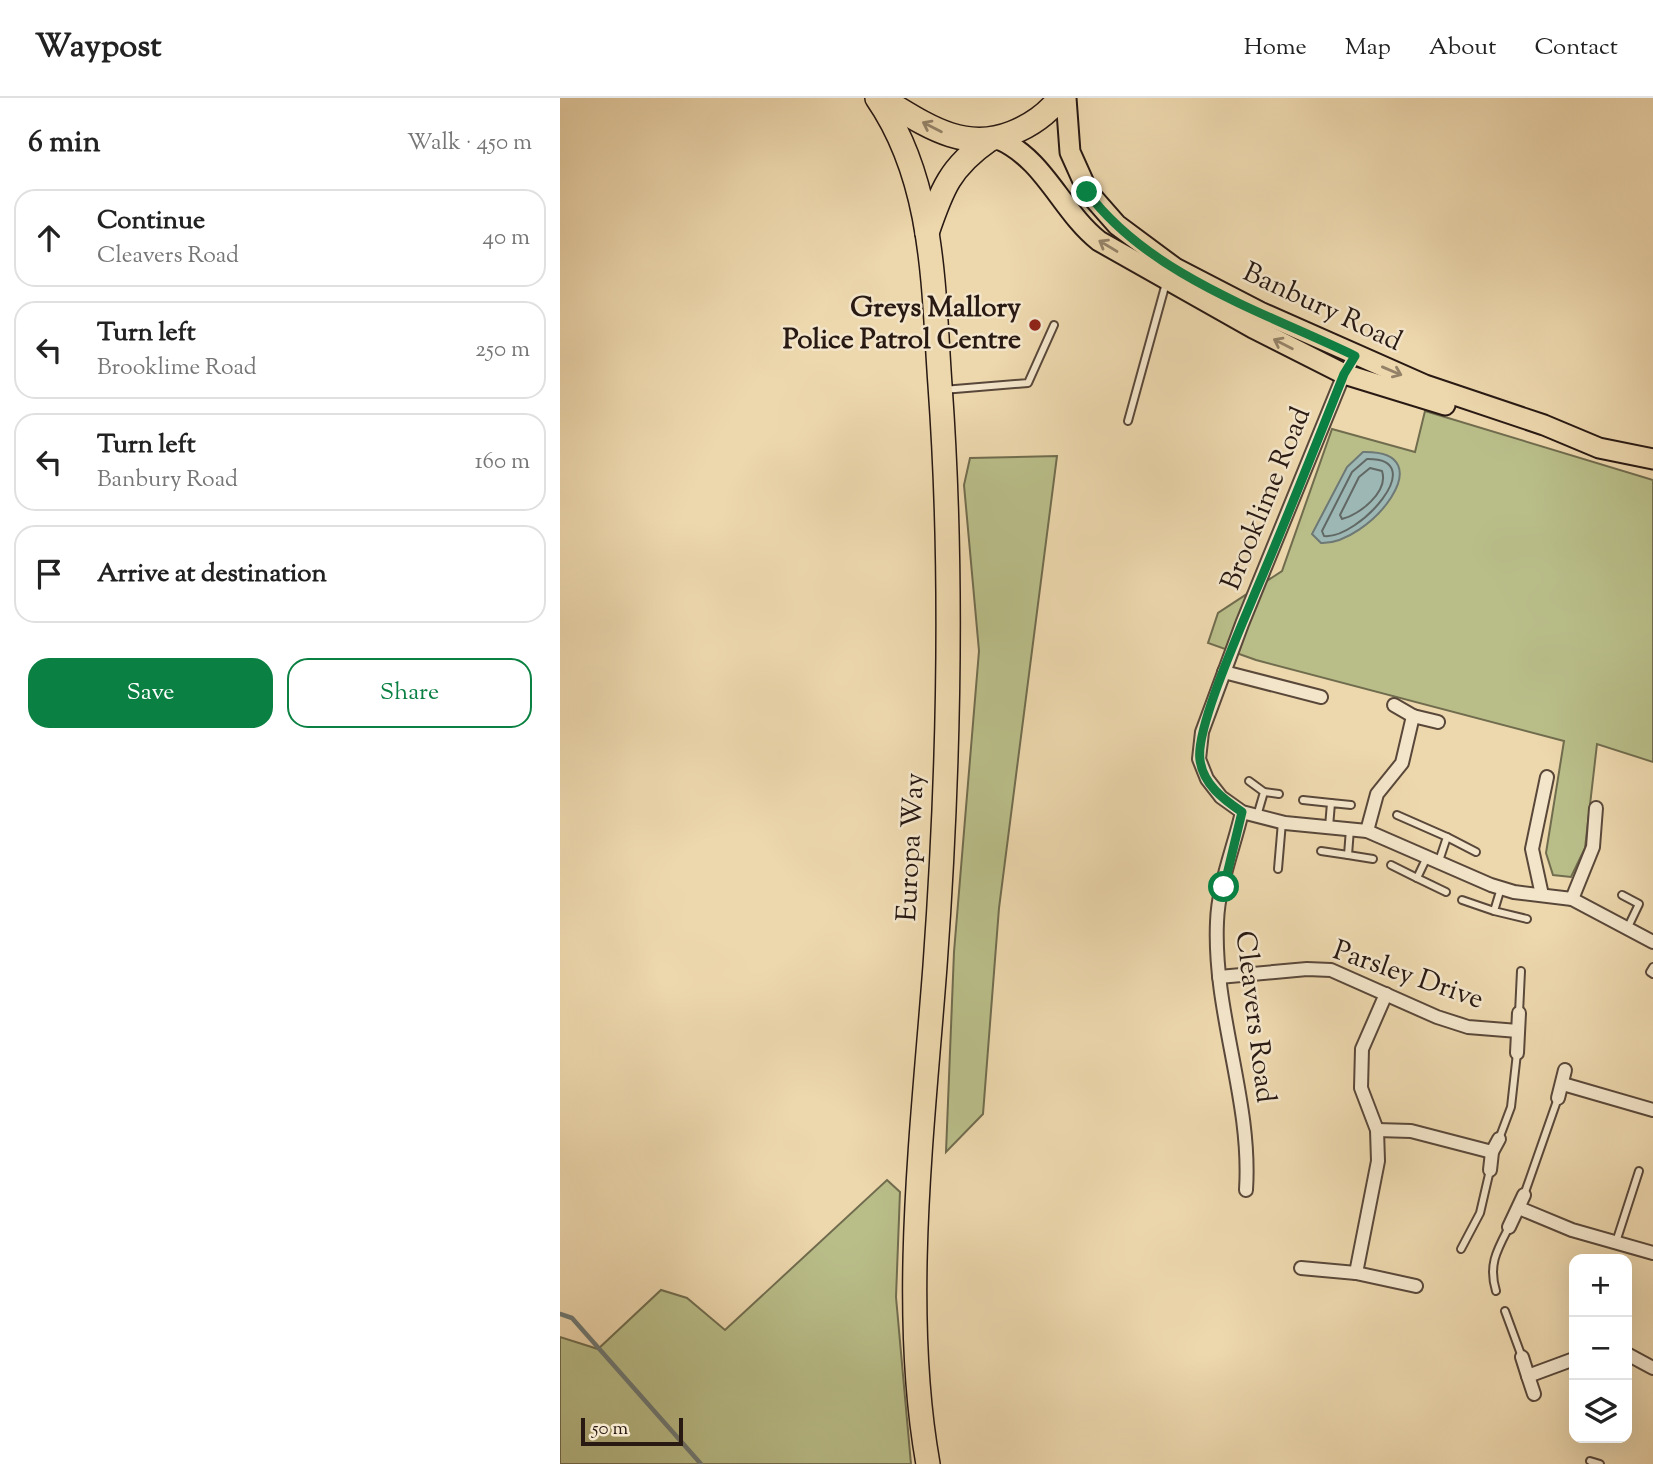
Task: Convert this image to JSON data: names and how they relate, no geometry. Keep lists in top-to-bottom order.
{
  "streets": {
    "highway": ["Europa Way"],
    "main road": ["Banbury Road"],
    "street": ["Brooklime Road", "Parsley Drive", "Cleavers Road"]
  },
  "crossings": [
    ["Banbury Road", "Brooklime Road"],
    ["Brooklime Road", "Cleavers Road"],
    ["Parsley Drive", "Cleavers Road"]
  ],
  "places": ["Greys Mallory Police Patrol Centre"],
  "scale_bar": "50 m",
  "page": {
    "header": "Waypost",
    "nav": [
      "Home",
      "Map",
      "About",
      "Contact"
    ],
    "heading": ["6 min", "Walk · 450 m"],
    "list": [
      ["Continue", "Cleavers Road", "40 m"],
      ["Turn left", "Brooklime Road", "250 m"],
      ["Turn left", "Banbury Road", "160 m"],
      "Arrive at destination"
    ],
    "buttons": ["Save", "Share"],
    "map_buttons": ["+", "−"],
    "scale": "50 m"
  }
}
